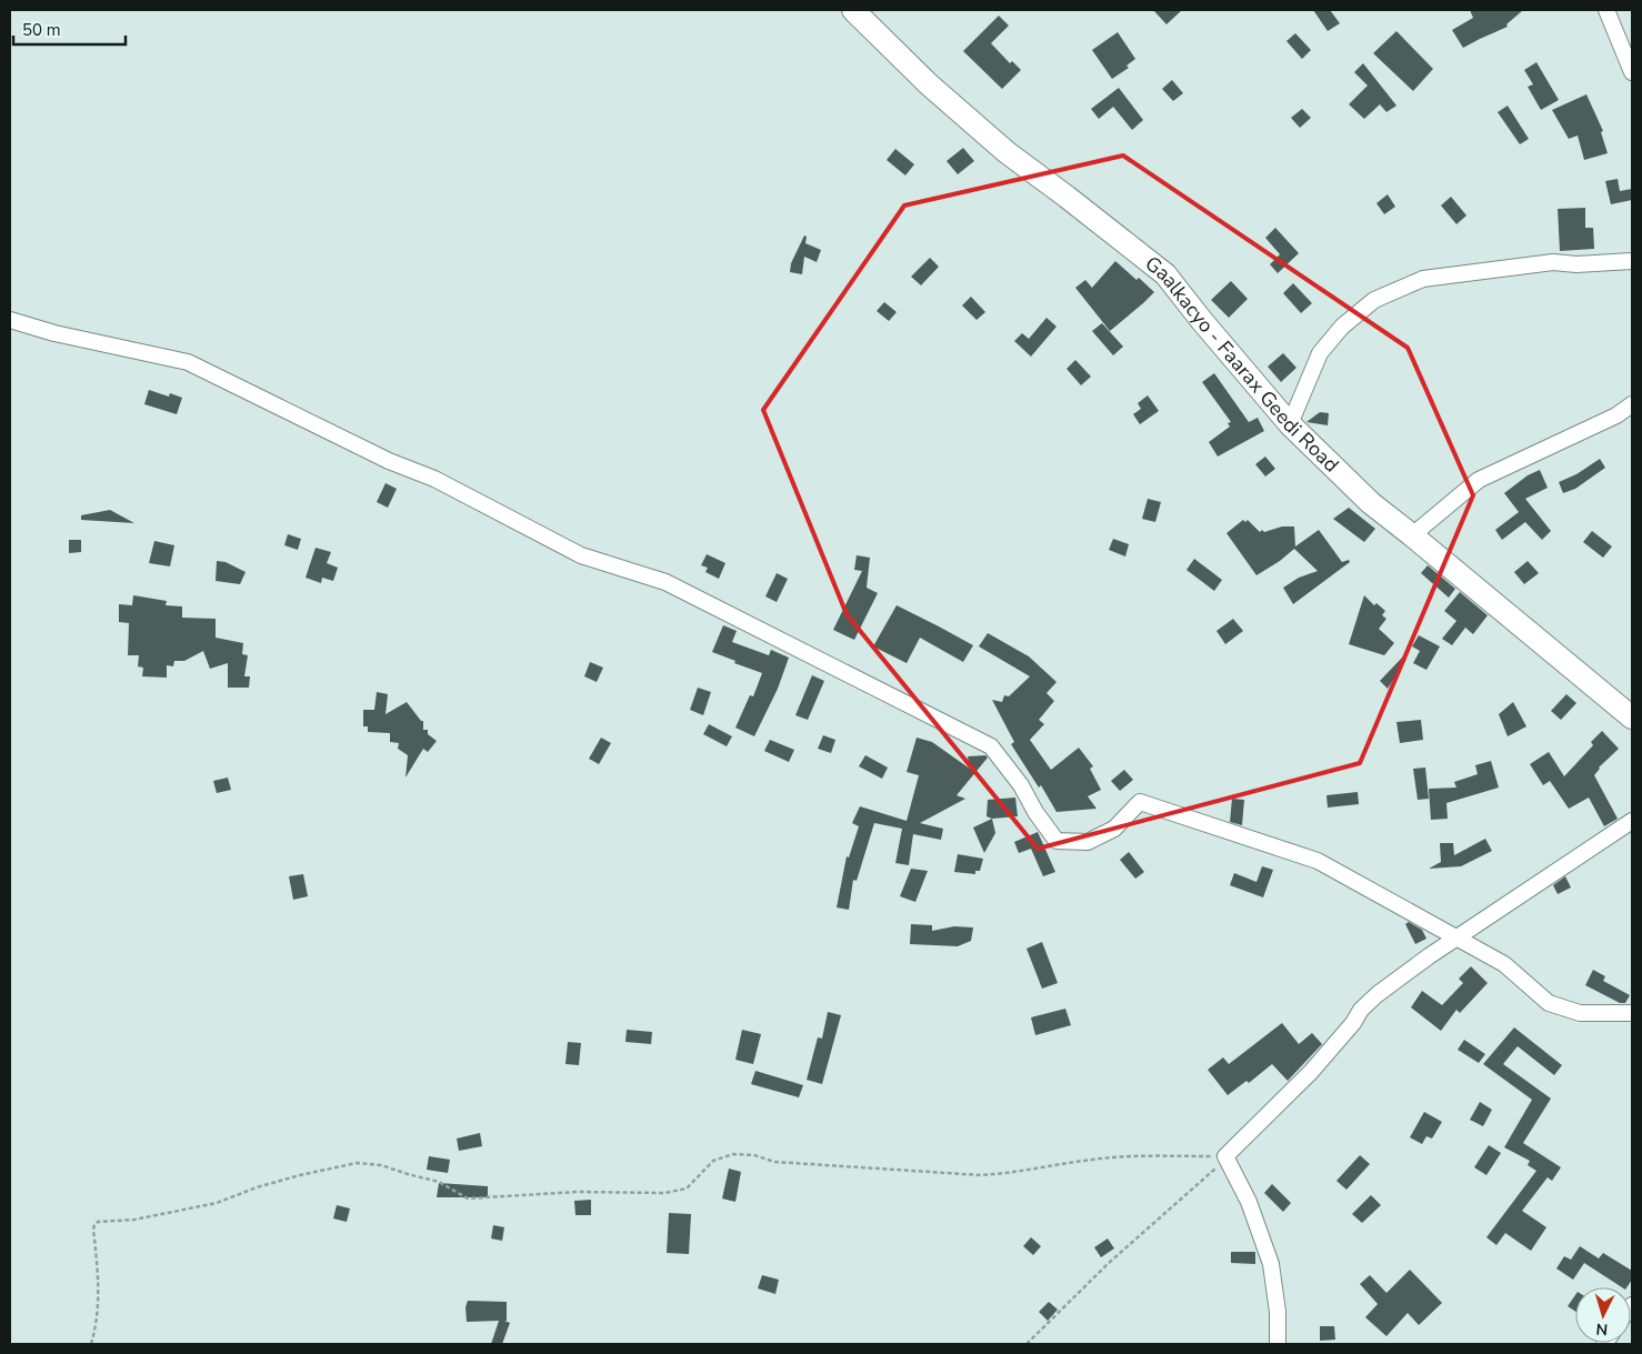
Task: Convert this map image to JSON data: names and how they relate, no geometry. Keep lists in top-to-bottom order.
{
  "streets": {
    "main road": ["Gaalkacyo - Faarax Geedi Road"]
  },
  "scale_bar": "50 m",
  "north": "bottom"
}
